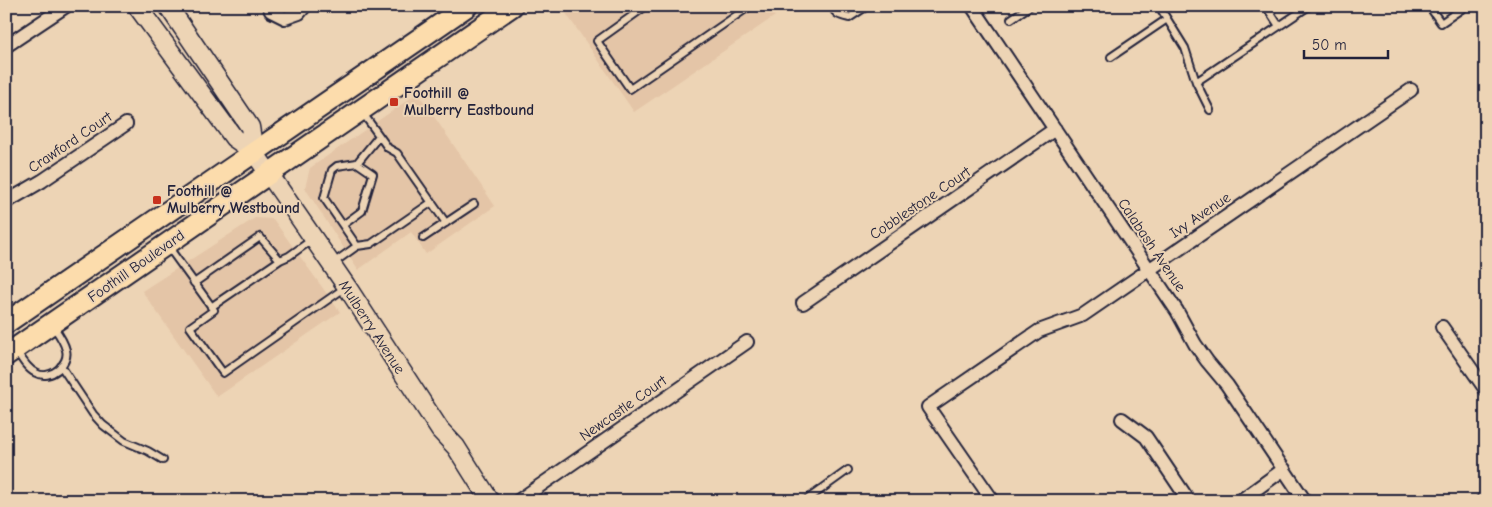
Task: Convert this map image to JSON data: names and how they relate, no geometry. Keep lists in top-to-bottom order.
{
  "streets": {
    "main road": ["Foothill Boulevard"],
    "street": [
      "Crawford Court",
      "Cobblestone Court",
      "Ivy Avenue",
      "Calabash Avenue",
      "Mulberry Avenue",
      "Newcastle Court"
    ]
  },
  "crossings": [
    ["Cobblestone Court", "Calabash Avenue"],
    ["Ivy Avenue", "Calabash Avenue"],
    ["Foothill Boulevard", "Mulberry Avenue"]
  ],
  "places": {
    "transit": ["Foothill @ Mulberry Eastbound", "Foothill @ Mulberry Westbound"]
  },
  "scale_bar": "50 m"
}
